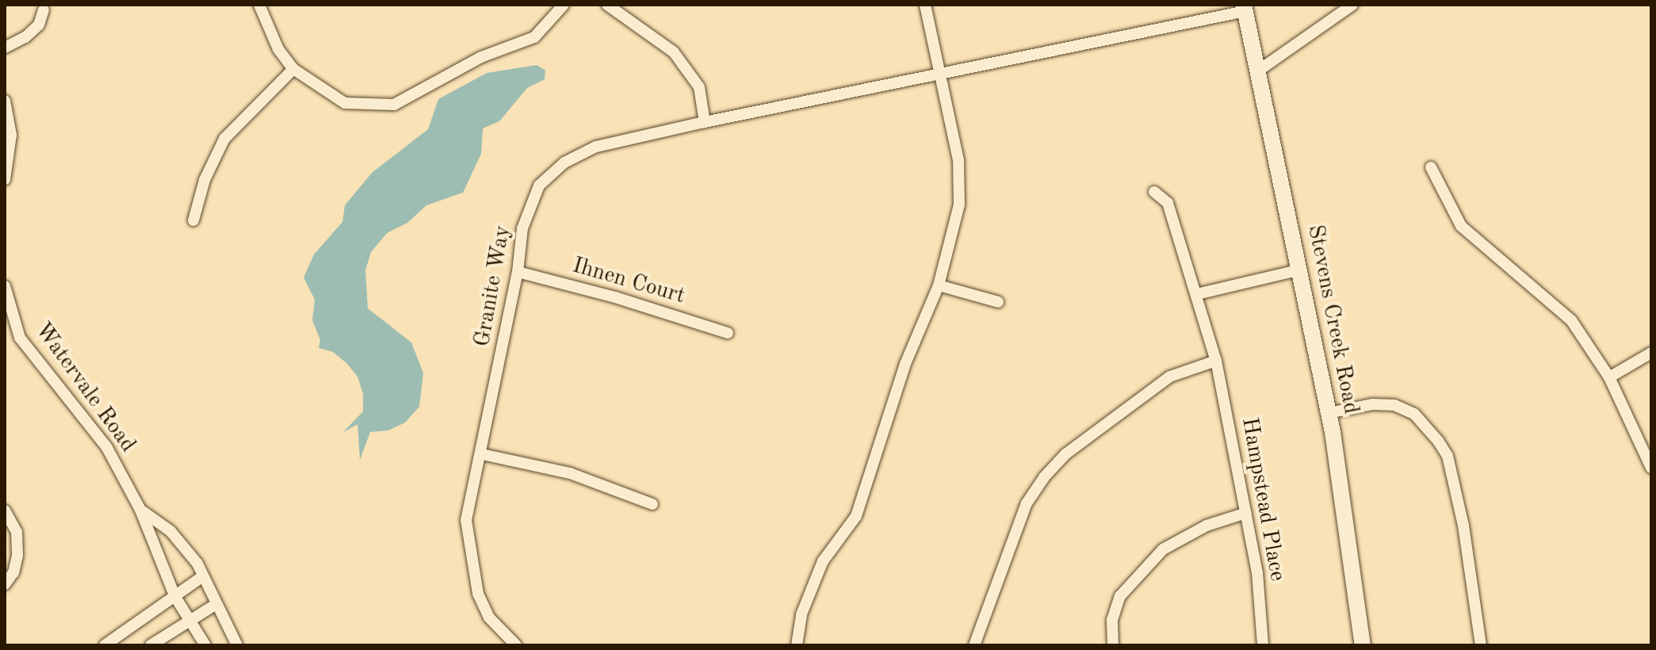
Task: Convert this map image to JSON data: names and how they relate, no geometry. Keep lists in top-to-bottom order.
{
  "streets": {
    "street": [
      "Ihnen Court",
      "Granite Way",
      "Stevens Creek Road",
      "Watervale Road",
      "Hampstead Place"
    ]
  },
  "crossings": [
    ["Ihnen Court", "Granite Way"],
    ["Granite Way", "Stevens Creek Road"]
  ]
}
